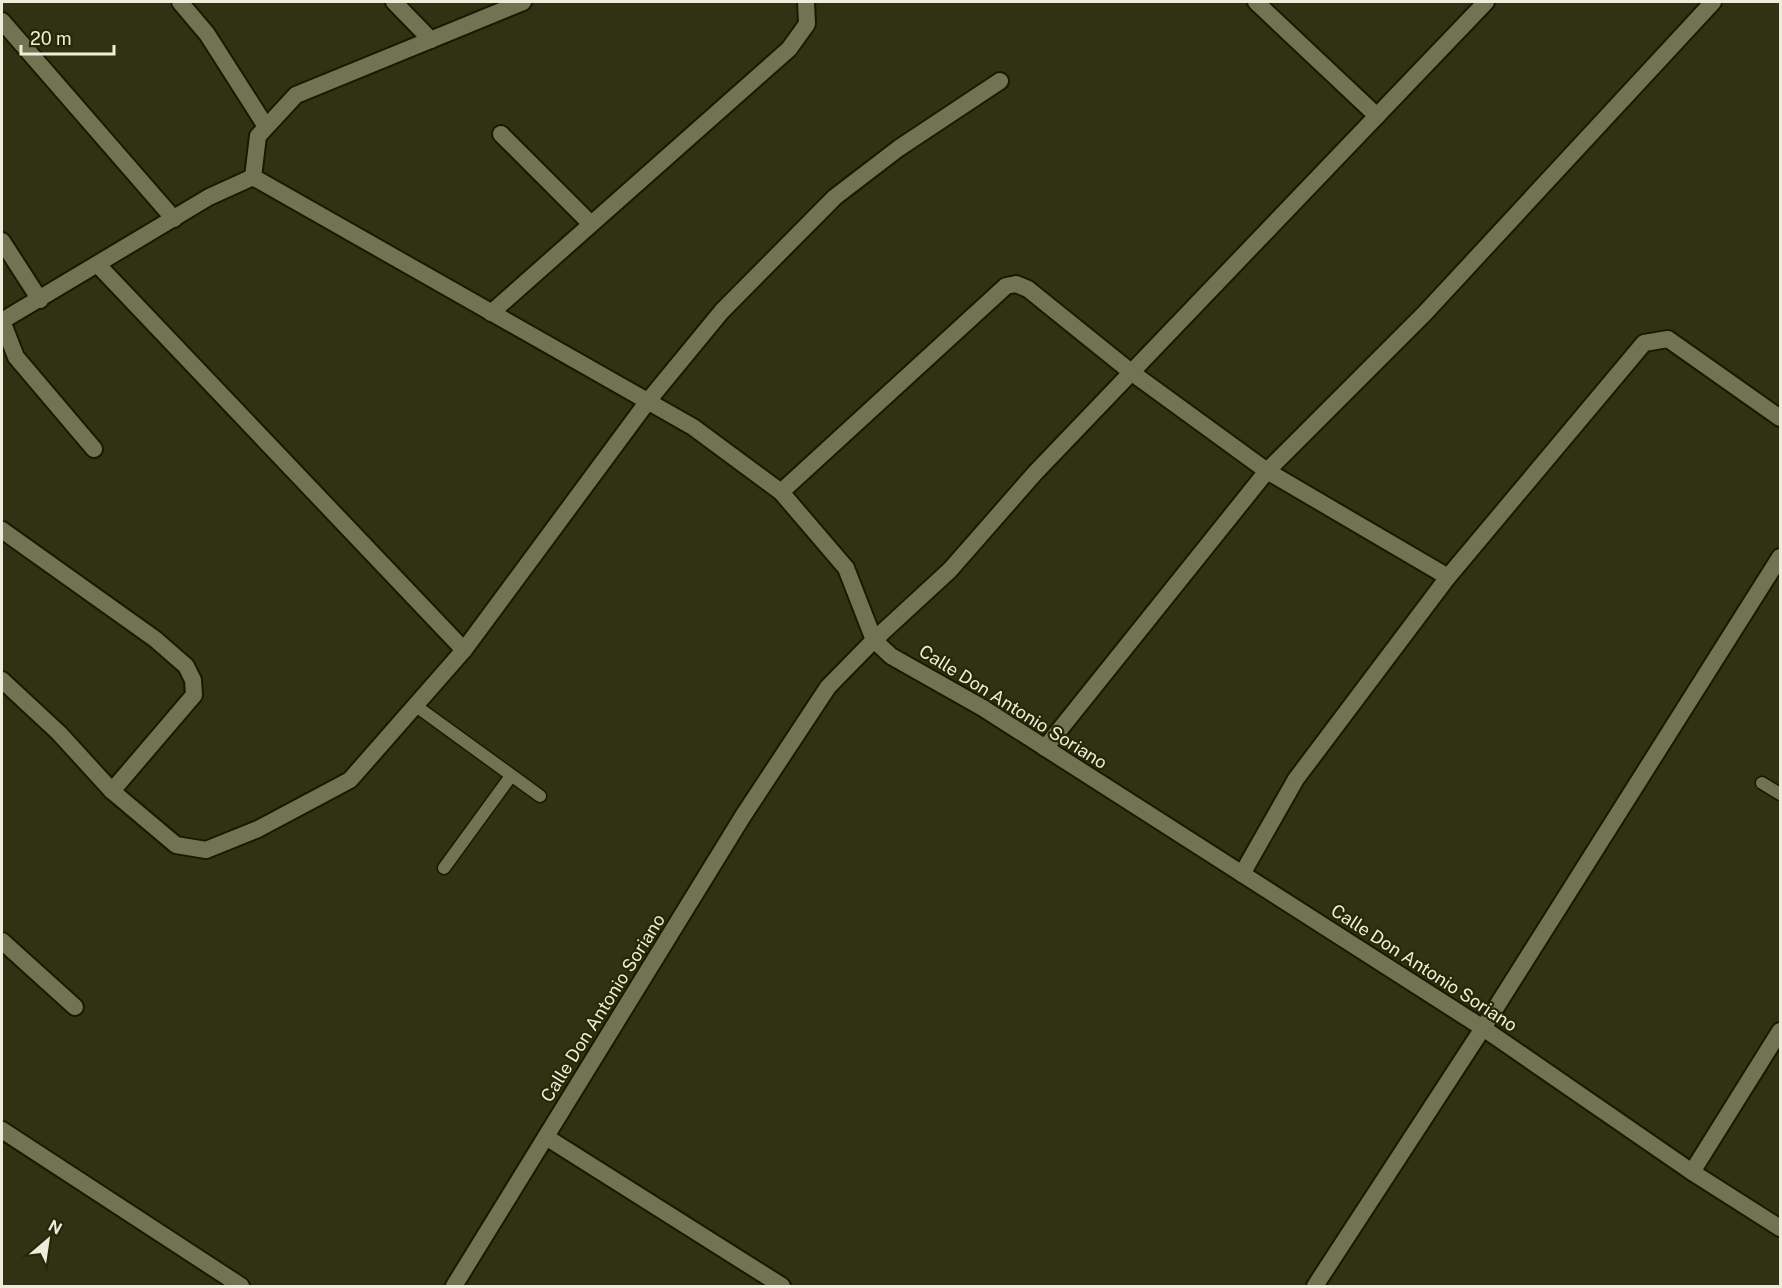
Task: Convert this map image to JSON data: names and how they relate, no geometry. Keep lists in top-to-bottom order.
{
  "streets": {
    "street": ["Calle Don Antonio Soriano"]
  },
  "scale_bar": "20 m",
  "north": "top right"
}
